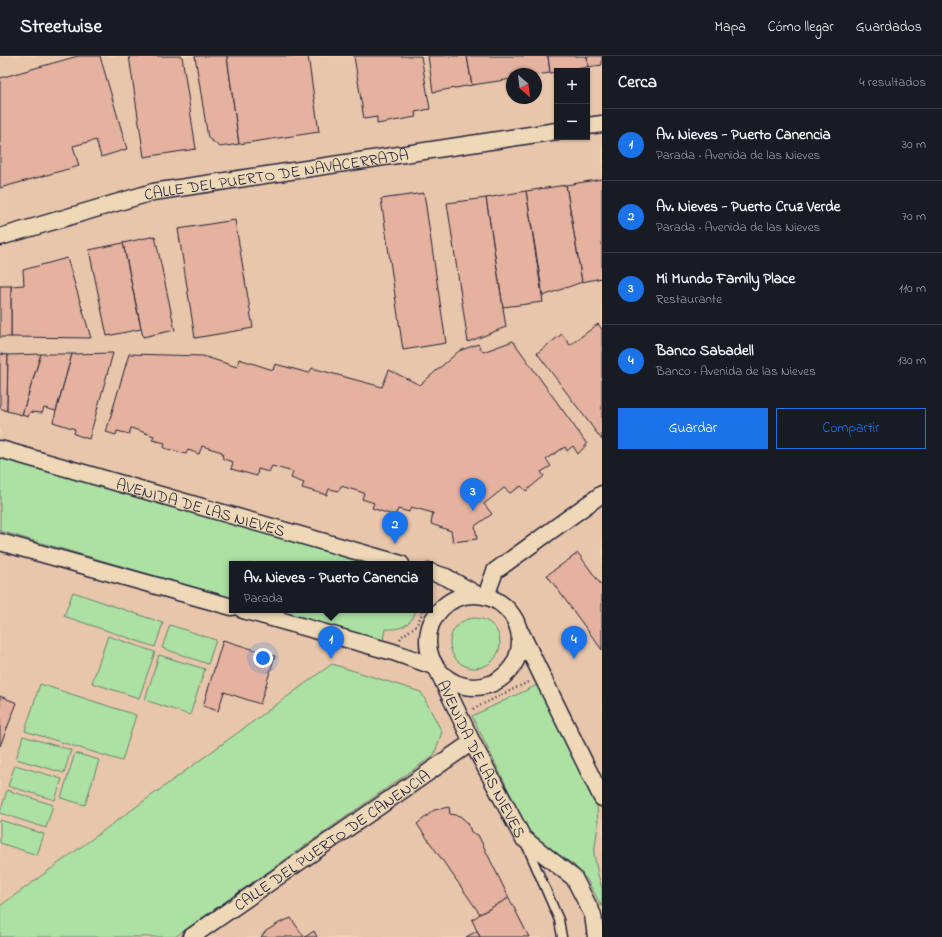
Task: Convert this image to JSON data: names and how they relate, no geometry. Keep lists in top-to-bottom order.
{
  "streets": {
    "street": ["CALLE DEL PUERTO DE NAVACERRADA", "AVENIDA DE LAS NIEVES", "CALLE DEL PUERTO DE CANENCIA"]
  },
  "crossings": [
    ["AVENIDA DE LAS NIEVES", "CALLE DEL PUERTO DE CANENCIA"]
  ],
  "north": "bottom right",
  "page": {
    "header": "Streetwise",
    "nav": ["Mapa", "Cómo llegar", "Guardados"],
    "heading": ["Cerca", "4 resultados"],
    "map_buttons": ["+", "−"],
    "list": [
      {
        "mark": "1",
        "name": "Av. Nieves - Puerto Canencia",
        "note": "Parada · Avenida de las Nieves",
        "value": "30 m"
      },
      {
        "mark": "2",
        "name": "Av. Nieves - Puerto Cruz Verde",
        "note": "Parada · Avenida de las Nieves",
        "value": "70 m"
      },
      {
        "mark": "3",
        "name": "Mi Mundo Family Place",
        "note": "Restaurante",
        "value": "110 m"
      },
      {
        "mark": "4",
        "name": "Banco Sabadell",
        "note": "Banco · Avenida de las Nieves",
        "value": "130 m"
      }
    ],
    "buttons": ["Guardar", "Compartir"],
    "pins": [
      "3",
      "2",
      "1",
      "4"
    ],
    "popup": ["Av. Nieves - Puerto Canencia", "Parada"]
  }
}
